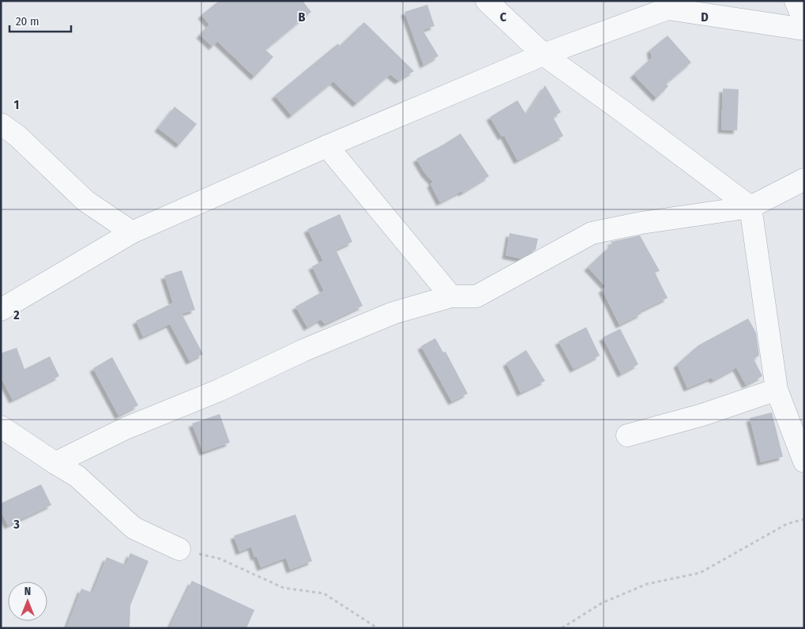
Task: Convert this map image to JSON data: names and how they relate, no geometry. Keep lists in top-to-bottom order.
{
  "scale_bar": "20 m",
  "north": "top",
  "grid": {
    "columns": ["B", "C", "D"],
    "rows": ["1", "2", "3"]
  }
}
